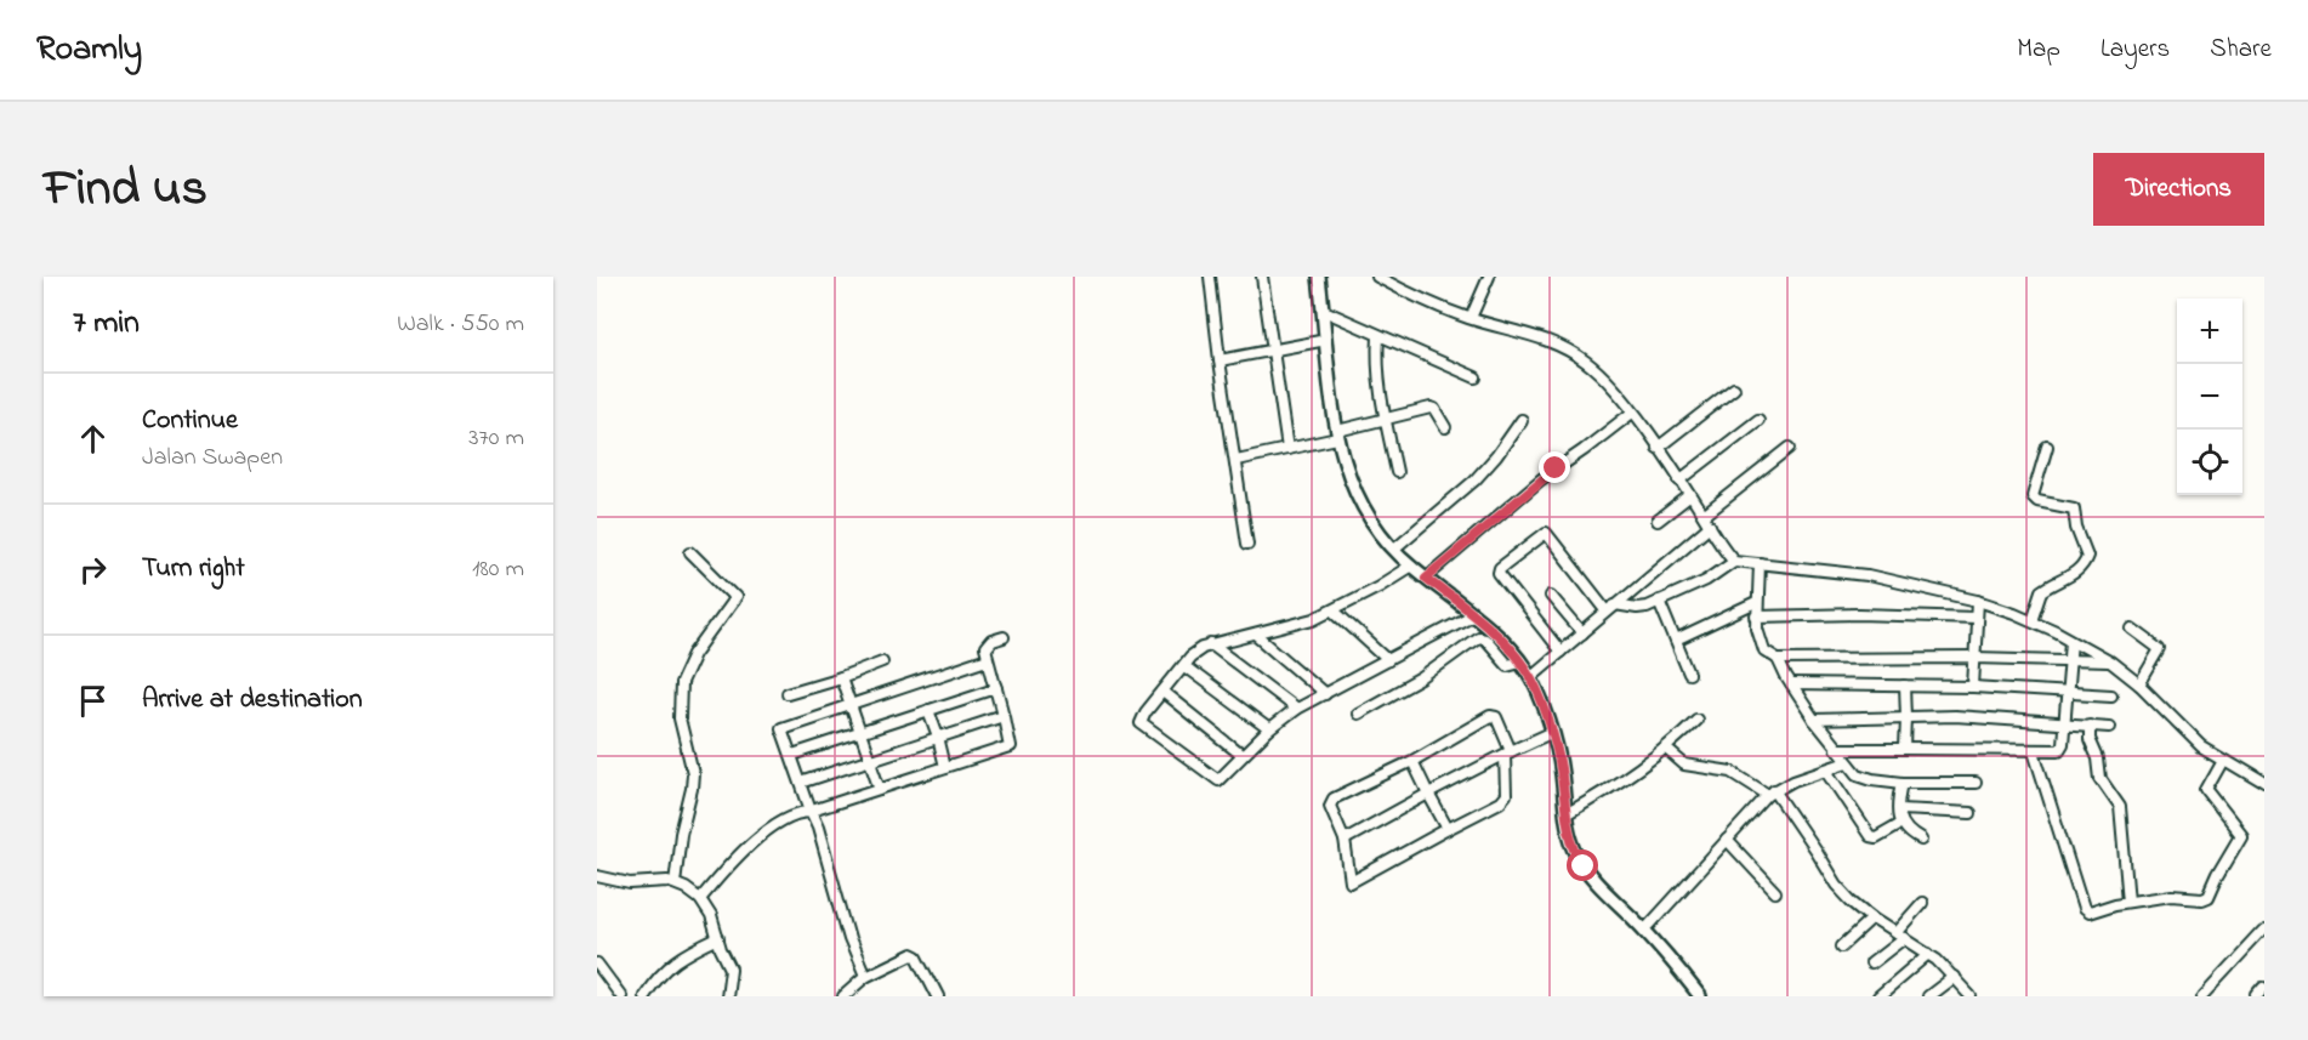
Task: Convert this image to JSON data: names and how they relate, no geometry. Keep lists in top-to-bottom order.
{
  "page": {
    "header": "Roamly",
    "nav": ["Map", "Layers", "Share"],
    "title": "Find us",
    "buttons": "Directions",
    "heading": ["7 min", "Walk · 550 m"],
    "map_buttons": ["+", "−"],
    "list": [
      ["Continue", "Jalan Swapen", "370 m"],
      ["Turn right", "180 m"],
      "Arrive at destination"
    ]
  }
}
